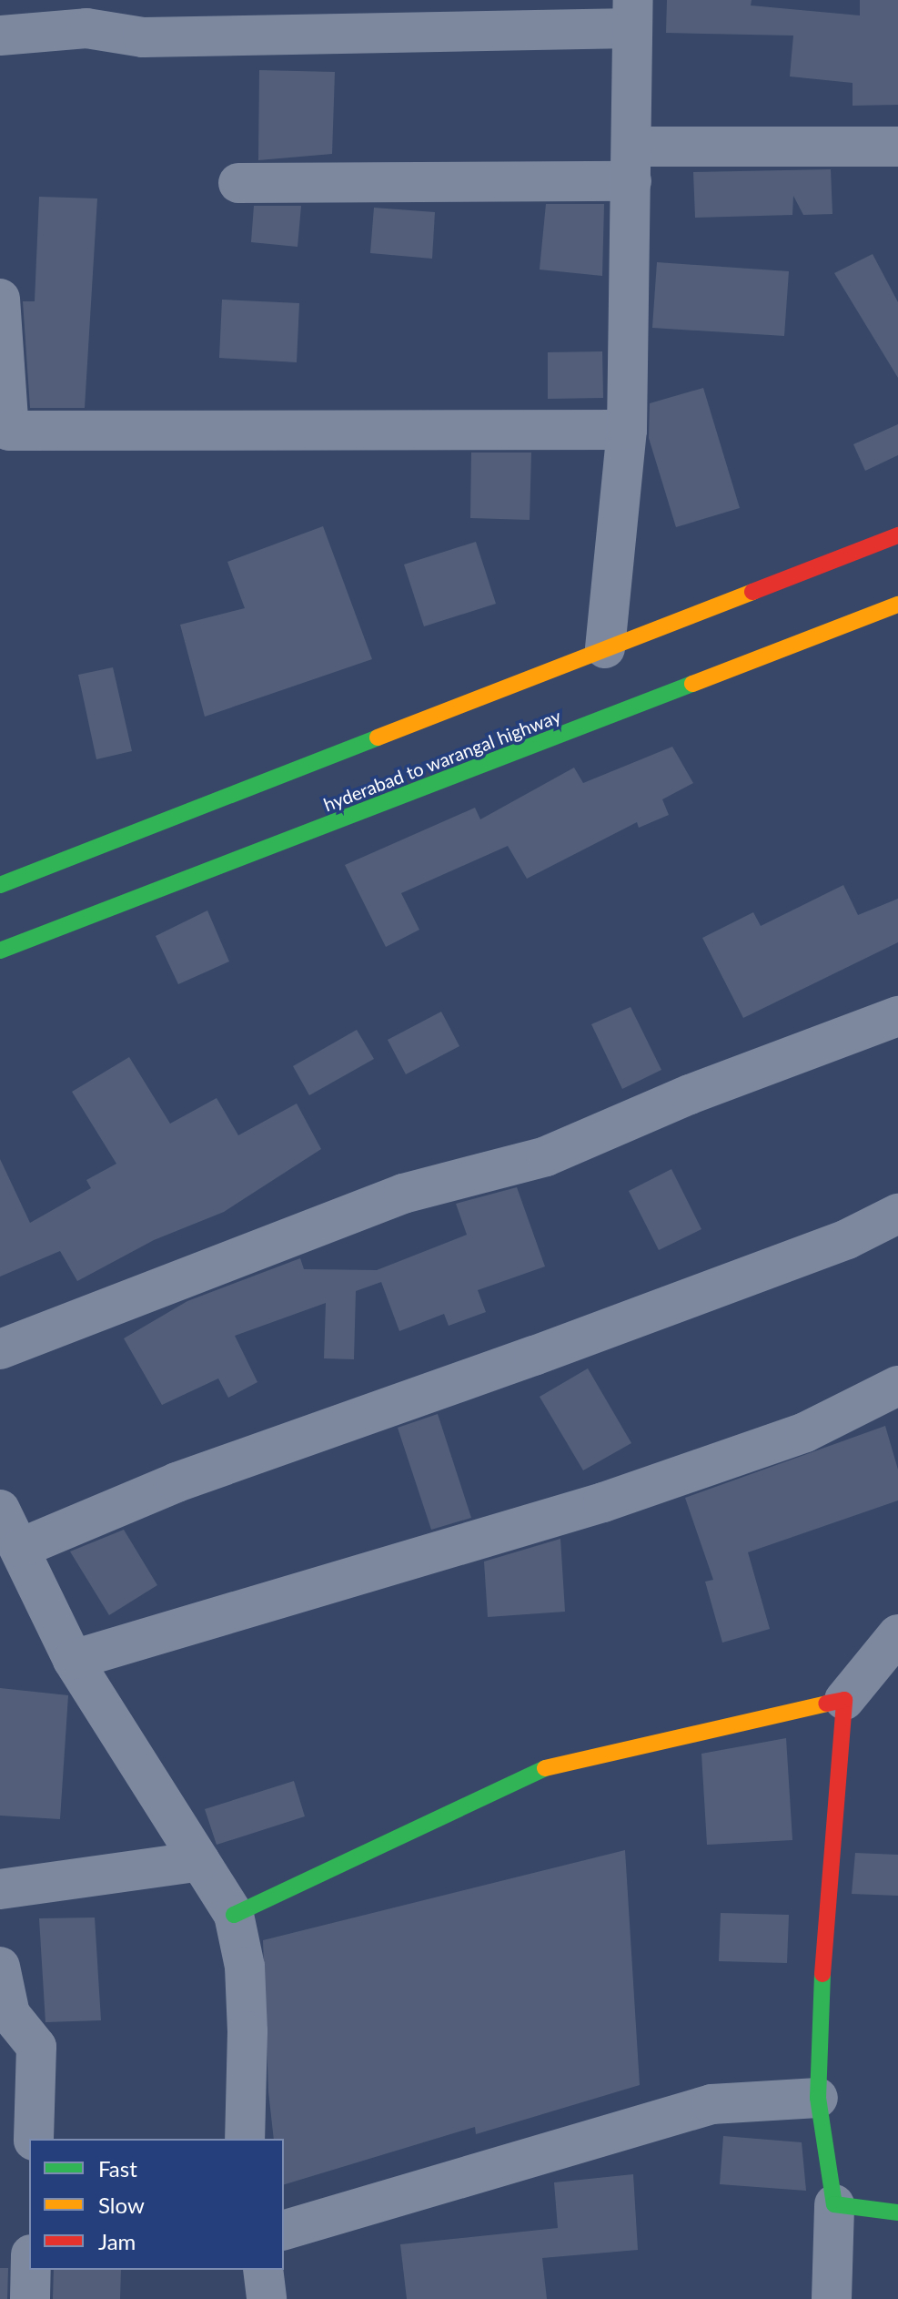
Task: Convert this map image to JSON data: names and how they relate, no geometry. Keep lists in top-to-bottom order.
{
  "streets": {
    "main road": ["hyderabad to warangal highway"]
  },
  "legend": ["Fast", "Slow", "Jam"]
}
